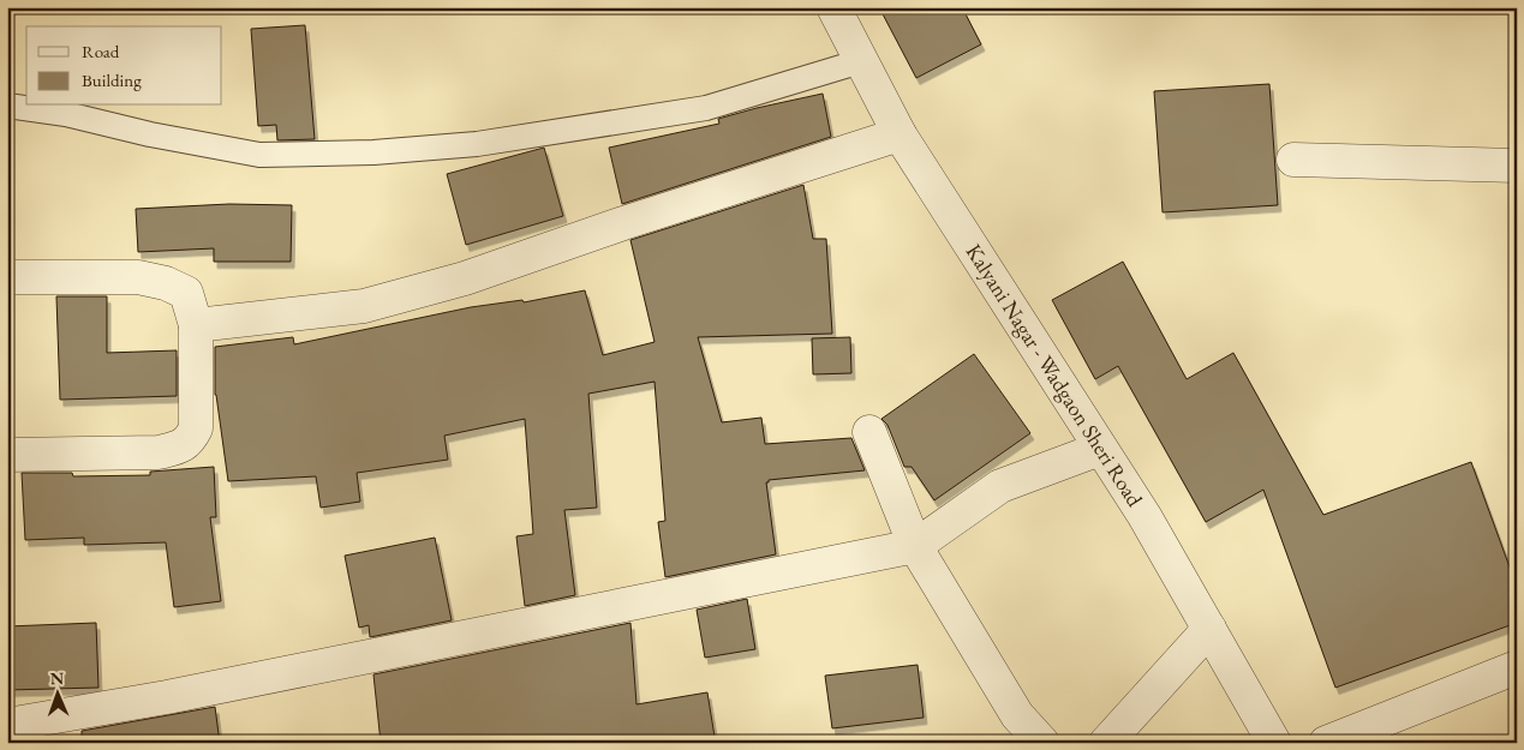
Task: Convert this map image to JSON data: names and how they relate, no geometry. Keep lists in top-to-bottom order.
{
  "streets": {
    "street": ["Kalyani Nagar - Wadgaon Sheri Road"]
  },
  "legend": ["Road", "Building"],
  "north": "top"
}
